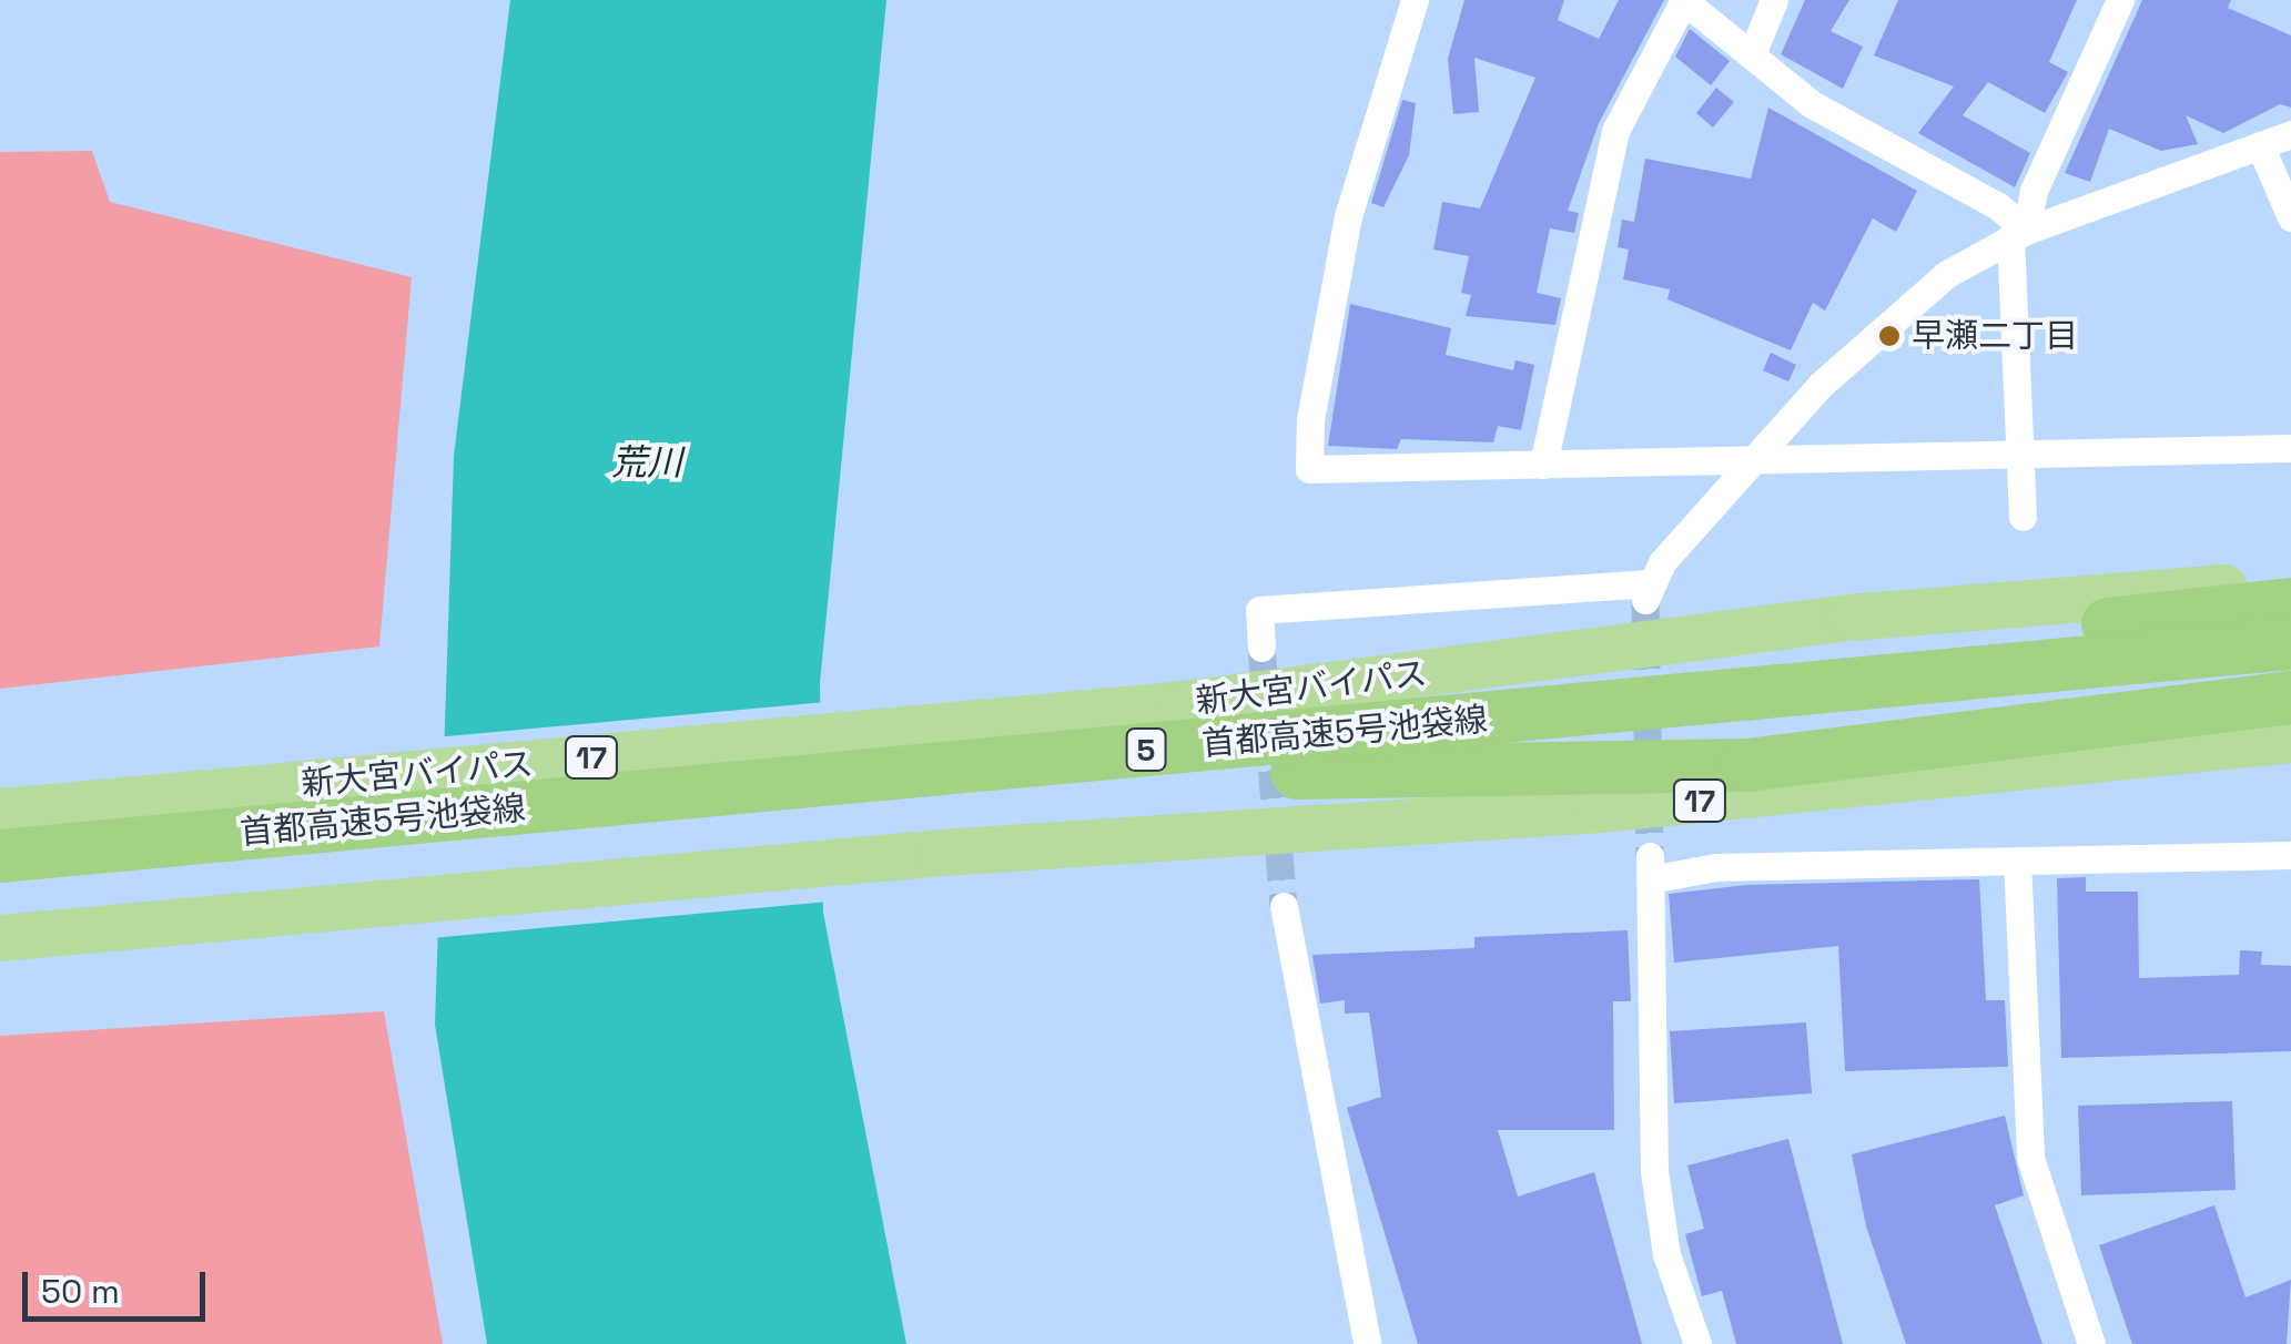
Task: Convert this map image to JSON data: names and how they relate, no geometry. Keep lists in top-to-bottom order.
{
  "streets": {
    "highway": [
      "新大宮バイパス",
      "首都高速5号池袋線",
      "5",
      "17"
    ]
  },
  "water": ["荒川"],
  "places": ["早瀬二丁目"],
  "scale_bar": "50 m"
}
